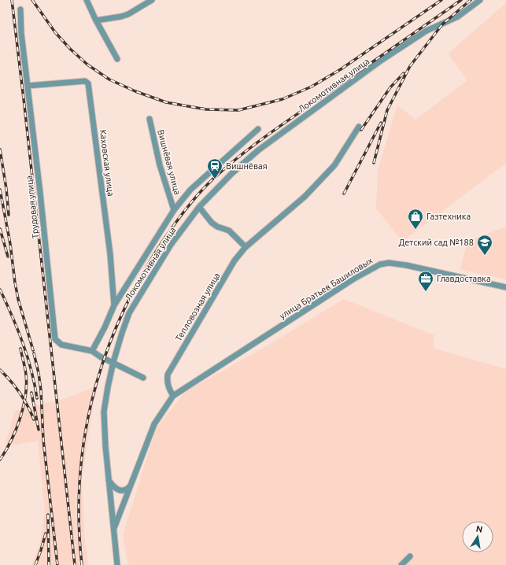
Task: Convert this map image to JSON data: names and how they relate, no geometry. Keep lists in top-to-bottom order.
{
  "streets": {
    "street": [
      "Локомотивная улица",
      "Вишнёвая улица",
      "Каховская улица",
      "Трудовая улица",
      "улица Братьев Башиловых",
      "Тепловозная улица"
    ]
  },
  "crossings": [
    ["Локомотивная улица", "Трудовая улица"],
    ["Каховская улица", "Трудовая улица"],
    ["улица Братьев Башиловых", "Тепловозная улица"]
  ],
  "places": {
    "station": ["Вишнёвая"],
    "shop": ["Газтехника"],
    "school or university": ["Детский сад №188"],
    "office": ["Главдоставка"]
  },
  "north": "top"
}
